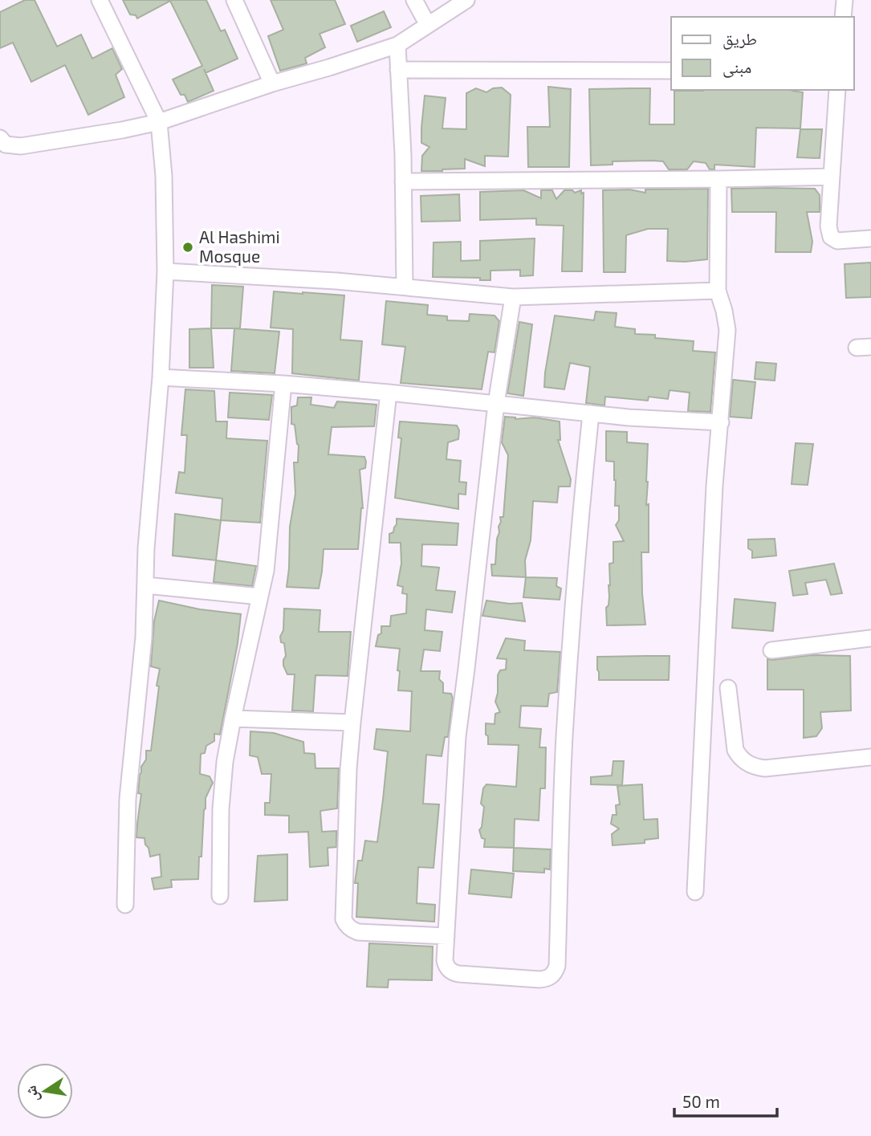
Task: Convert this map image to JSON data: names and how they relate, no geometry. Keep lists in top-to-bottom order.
{
  "places": ["Al Hashimi Mosque"],
  "legend": ["طريق", "مبنى"],
  "scale_bar": "50 m",
  "north": "left"
}
